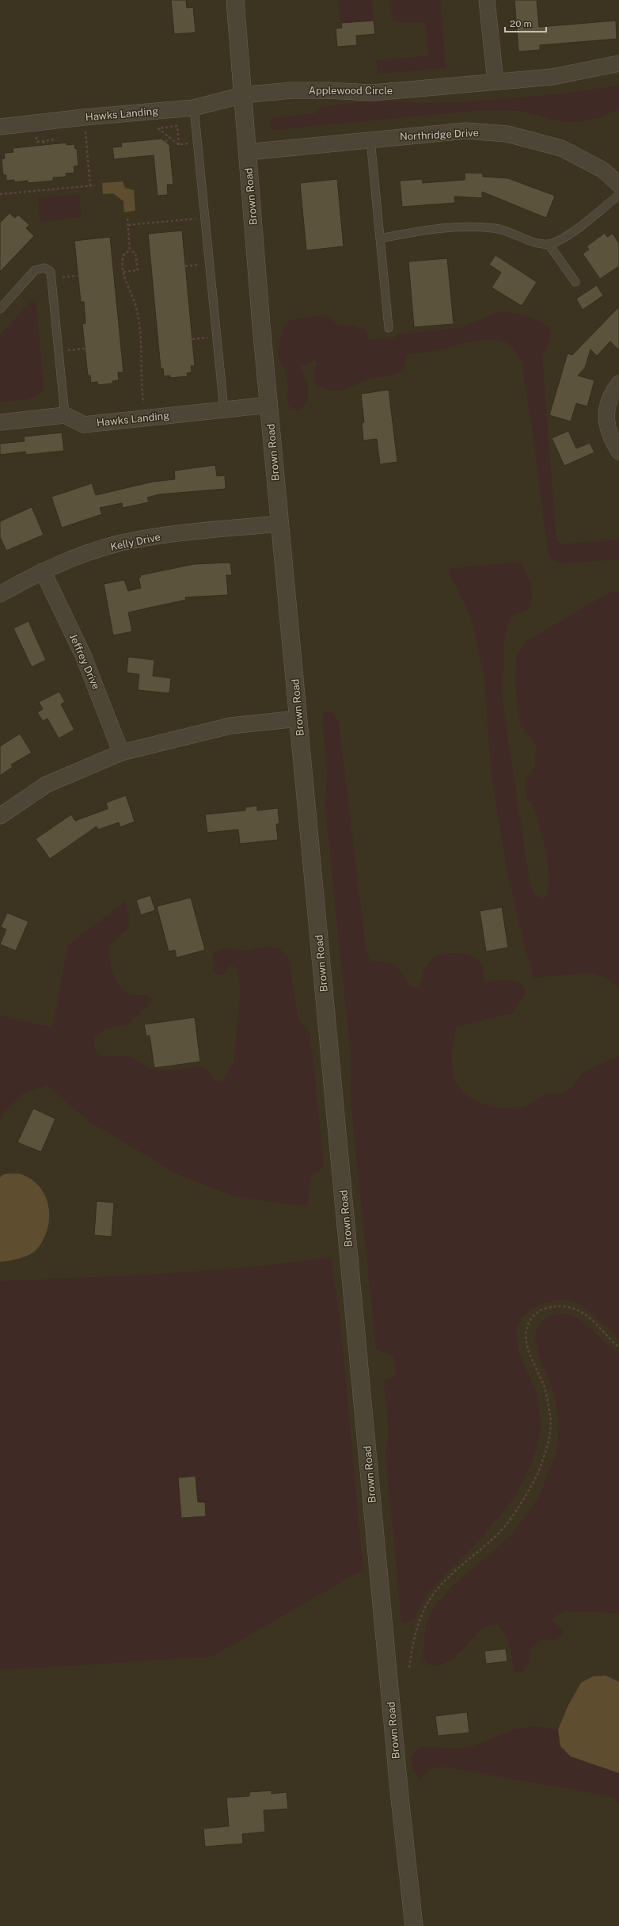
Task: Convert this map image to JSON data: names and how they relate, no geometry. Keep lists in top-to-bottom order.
{
  "streets": {
    "street": [
      "Applewood Circle",
      "Hawks Landing",
      "Northridge Drive",
      "Brown Road",
      "Kelly Drive",
      "Jeffrey Drive"
    ]
  },
  "crossings": [
    ["Applewood Circle", "Hawks Landing"],
    ["Applewood Circle", "Brown Road"],
    ["Hawks Landing", "Brown Road"],
    ["Northridge Drive", "Brown Road"],
    ["Brown Road", "Kelly Drive"],
    ["Kelly Drive", "Jeffrey Drive"]
  ],
  "scale_bar": "20 m"
}
